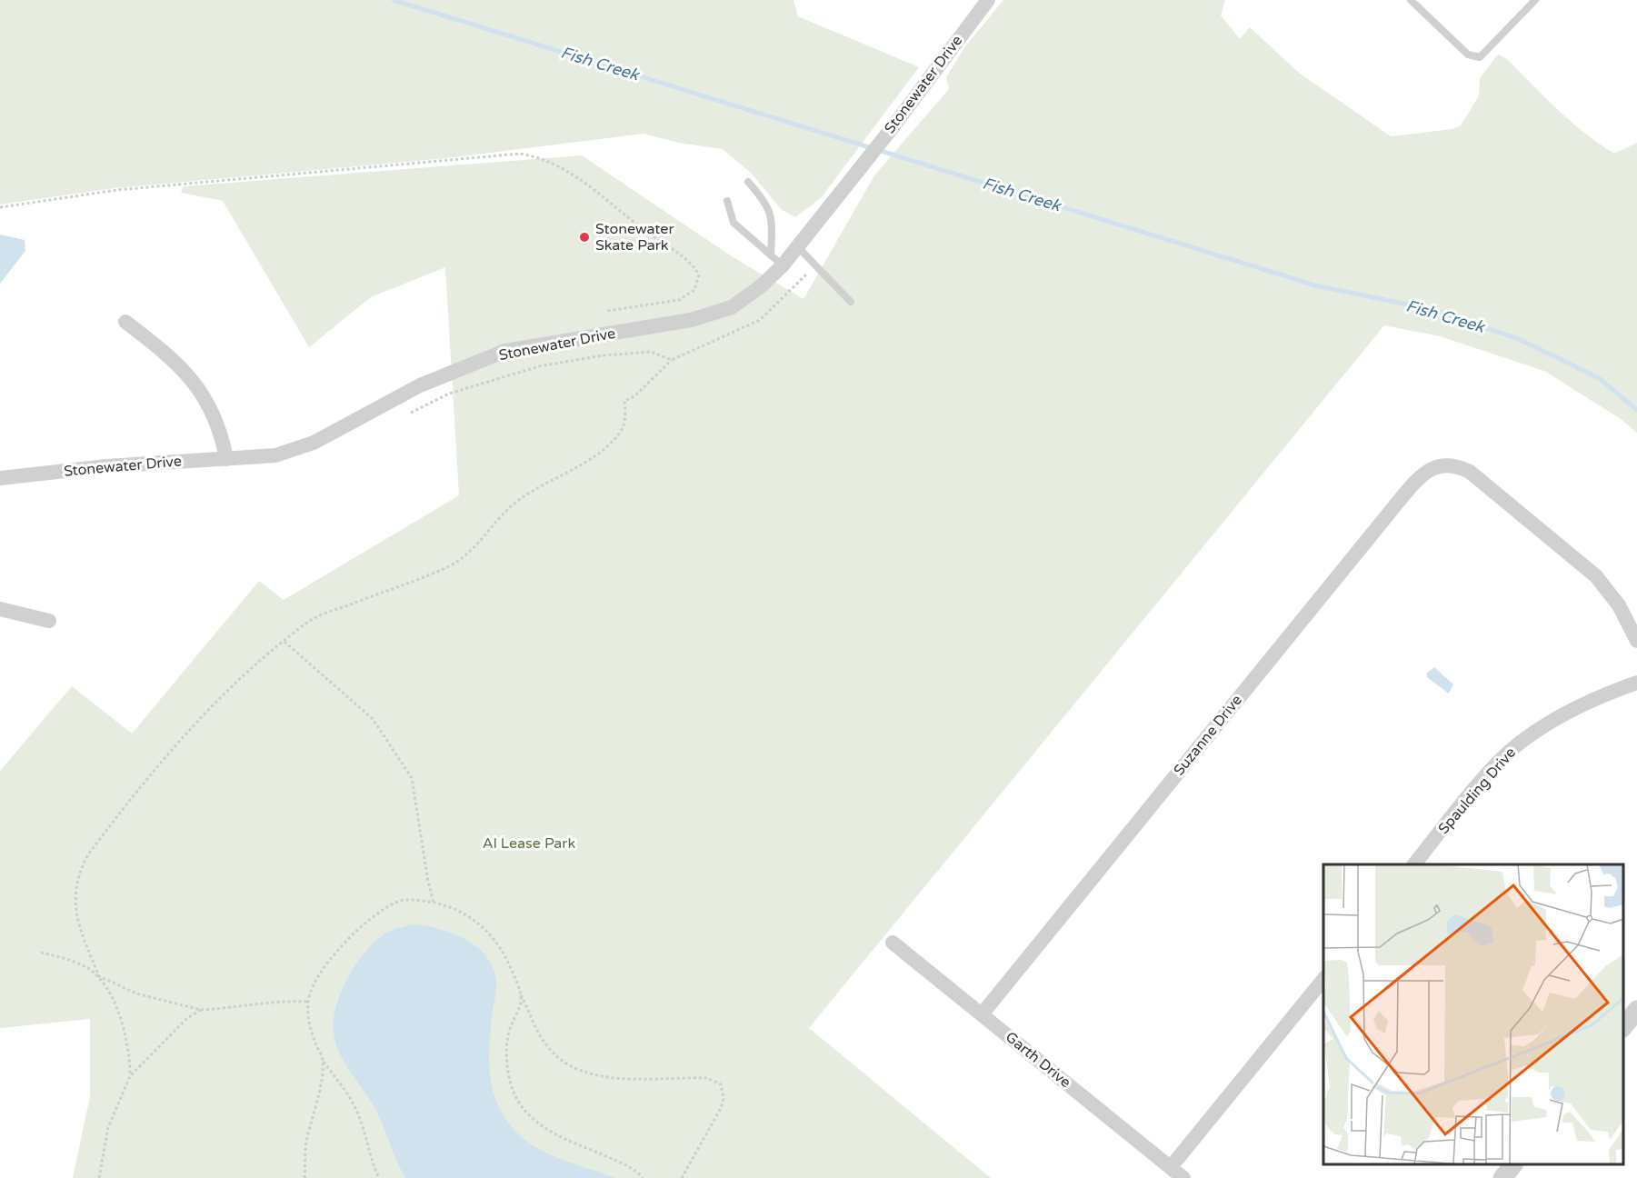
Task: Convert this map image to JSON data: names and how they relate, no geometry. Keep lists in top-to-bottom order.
{
  "streets": {
    "street": [
      "Stonewater Drive",
      "Suzanne Drive",
      "Spaulding Drive",
      "Garth Drive"
    ]
  },
  "crossings": [
    ["Suzanne Drive", "Garth Drive"]
  ],
  "water": ["Fish Creek"],
  "parks": ["Al Lease Park"],
  "places": ["Stonewater Skate Park"]
}
